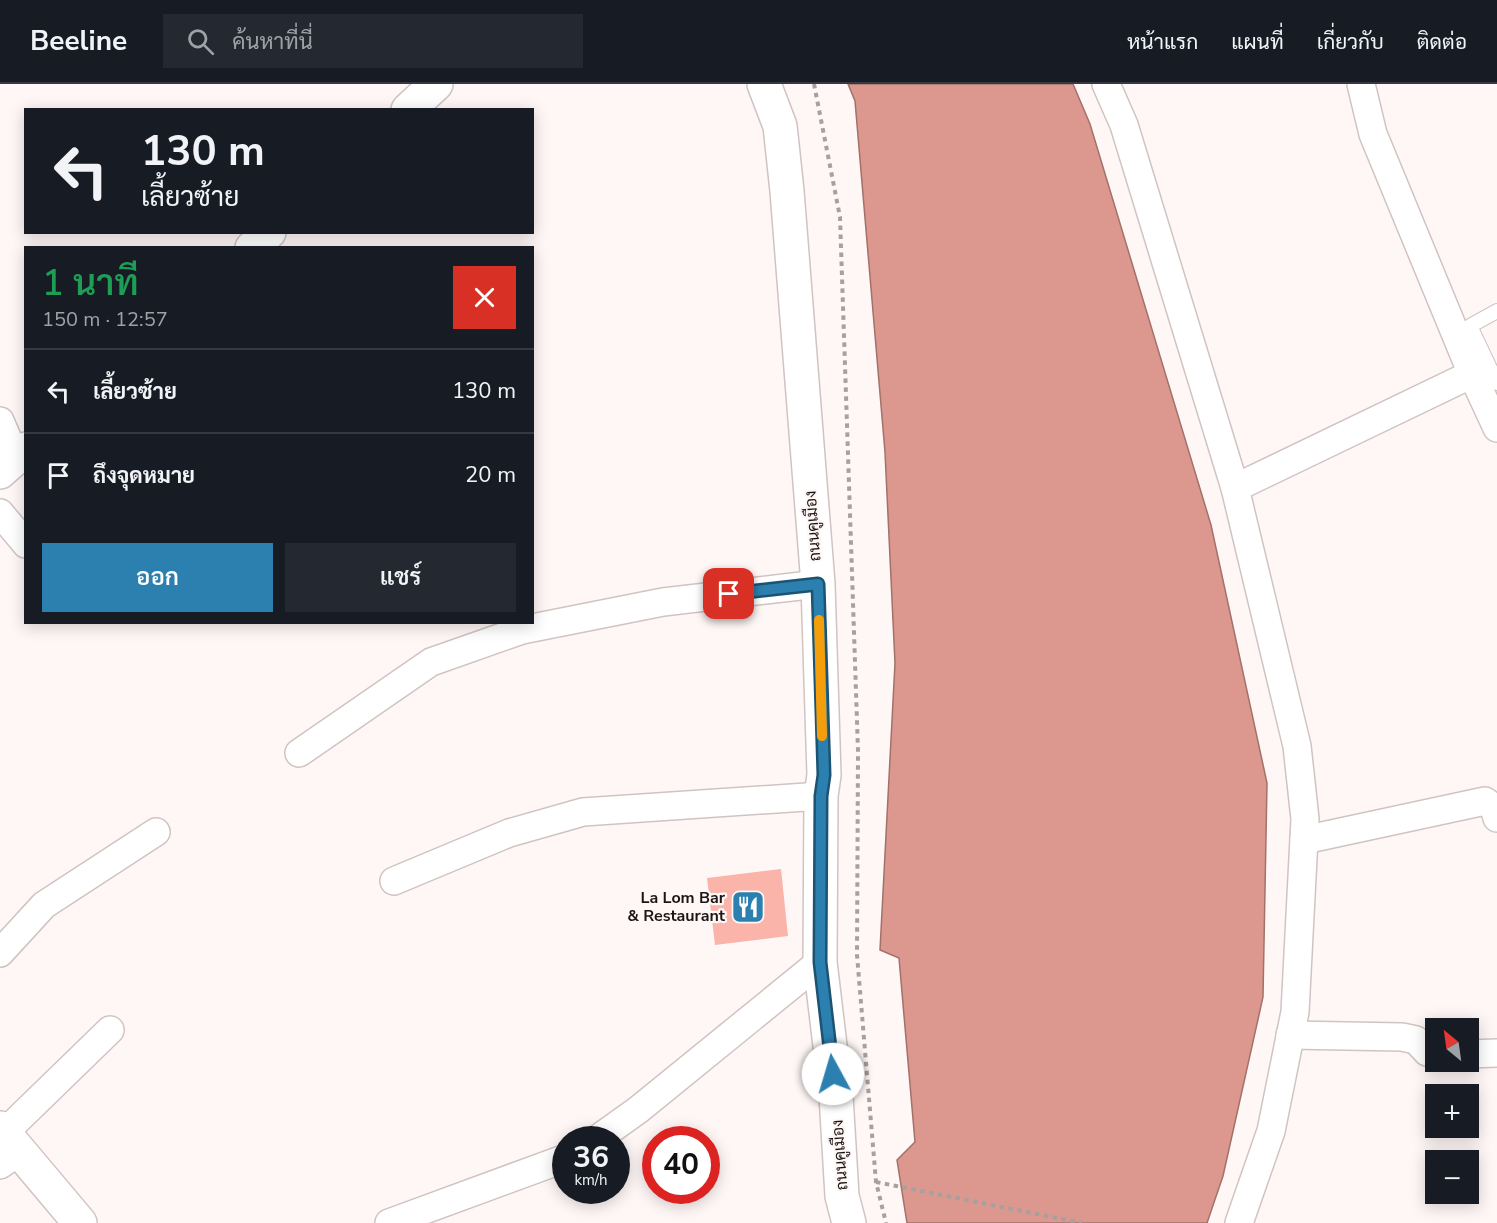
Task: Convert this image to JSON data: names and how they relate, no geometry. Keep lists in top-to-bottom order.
{
  "streets": {
    "street": ["ถนนคูเมือง"]
  },
  "places": {
    "restaurant": ["La Lom Bar & Restaurant"]
  },
  "north": "top left",
  "page": {
    "header": "Beeline",
    "search": "ค้นหาที่นี่",
    "nav": [
      "หน้าแรก",
      "แผนที่",
      "เกี่ยวกับ",
      "ติดต่อ"
    ],
    "turn": ["130 m", "เลี้ยวซ้าย"],
    "heading": ["1 นาที", "150 m · 12:57"],
    "list": [
      {
        "name": "เลี้ยวซ้าย",
        "value": "130 m"
      },
      {
        "name": "ถึงจุดหมาย",
        "value": "20 m"
      }
    ],
    "buttons": ["ออก", "แชร์"],
    "map_buttons": ["+", "−"],
    "speed": "36 km/h",
    "limit": "40"
  }
}
